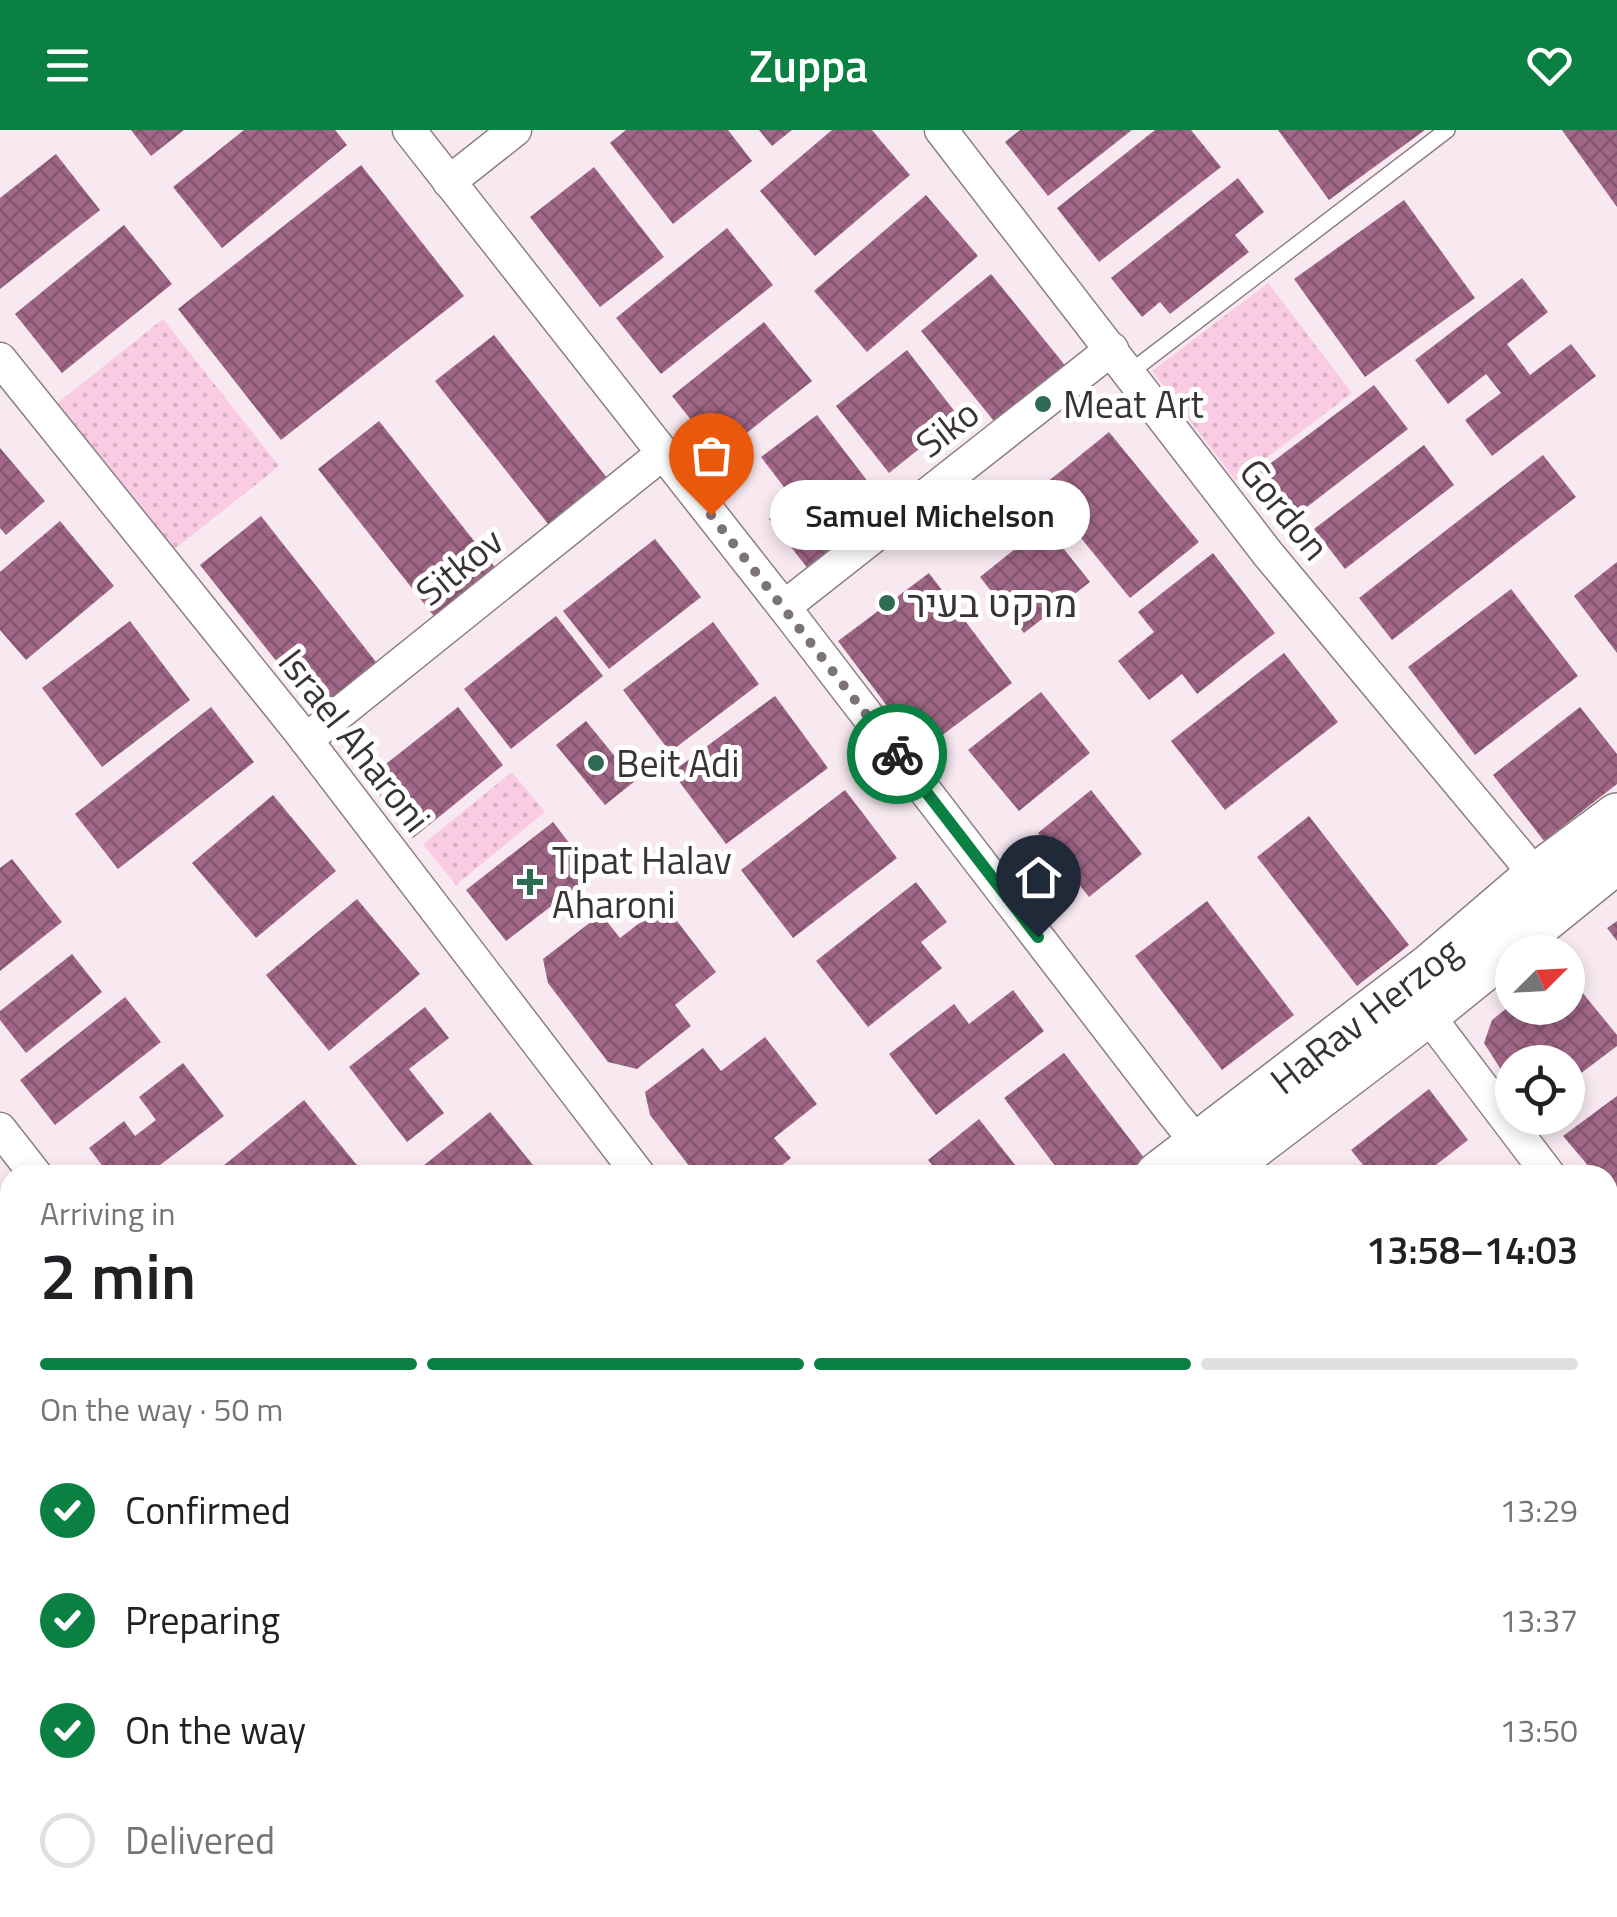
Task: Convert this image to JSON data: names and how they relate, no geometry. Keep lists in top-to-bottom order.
{
  "streets": {
    "street": [
      "Siko",
      "Gordon",
      "Sitkov",
      "Israel Aharoni",
      "HaRav Herzog"
    ]
  },
  "crossings": [
    ["Siko", "Gordon"],
    ["Gordon", "HaRav Herzog"],
    ["Sitkov", "Israel Aharoni"]
  ],
  "places": {
    "other": [
      "Meat Art",
      "Samuel Michelson",
      "מרקט בעיר",
      "Beit Adi"
    ],
    "health": ["Tipat Halav Aharoni"]
  },
  "north": "top right",
  "page": {
    "header": "Zuppa",
    "bubble": "Samuel Michelson",
    "heading": ["2 min", "Arriving in", "13:58–14:03"],
    "bar": "On the way · 50 m",
    "list": [
      ["Confirmed", "13:29"],
      ["Preparing", "13:37"],
      ["On the way", "13:50"],
      "Delivered"
    ]
  }
}
